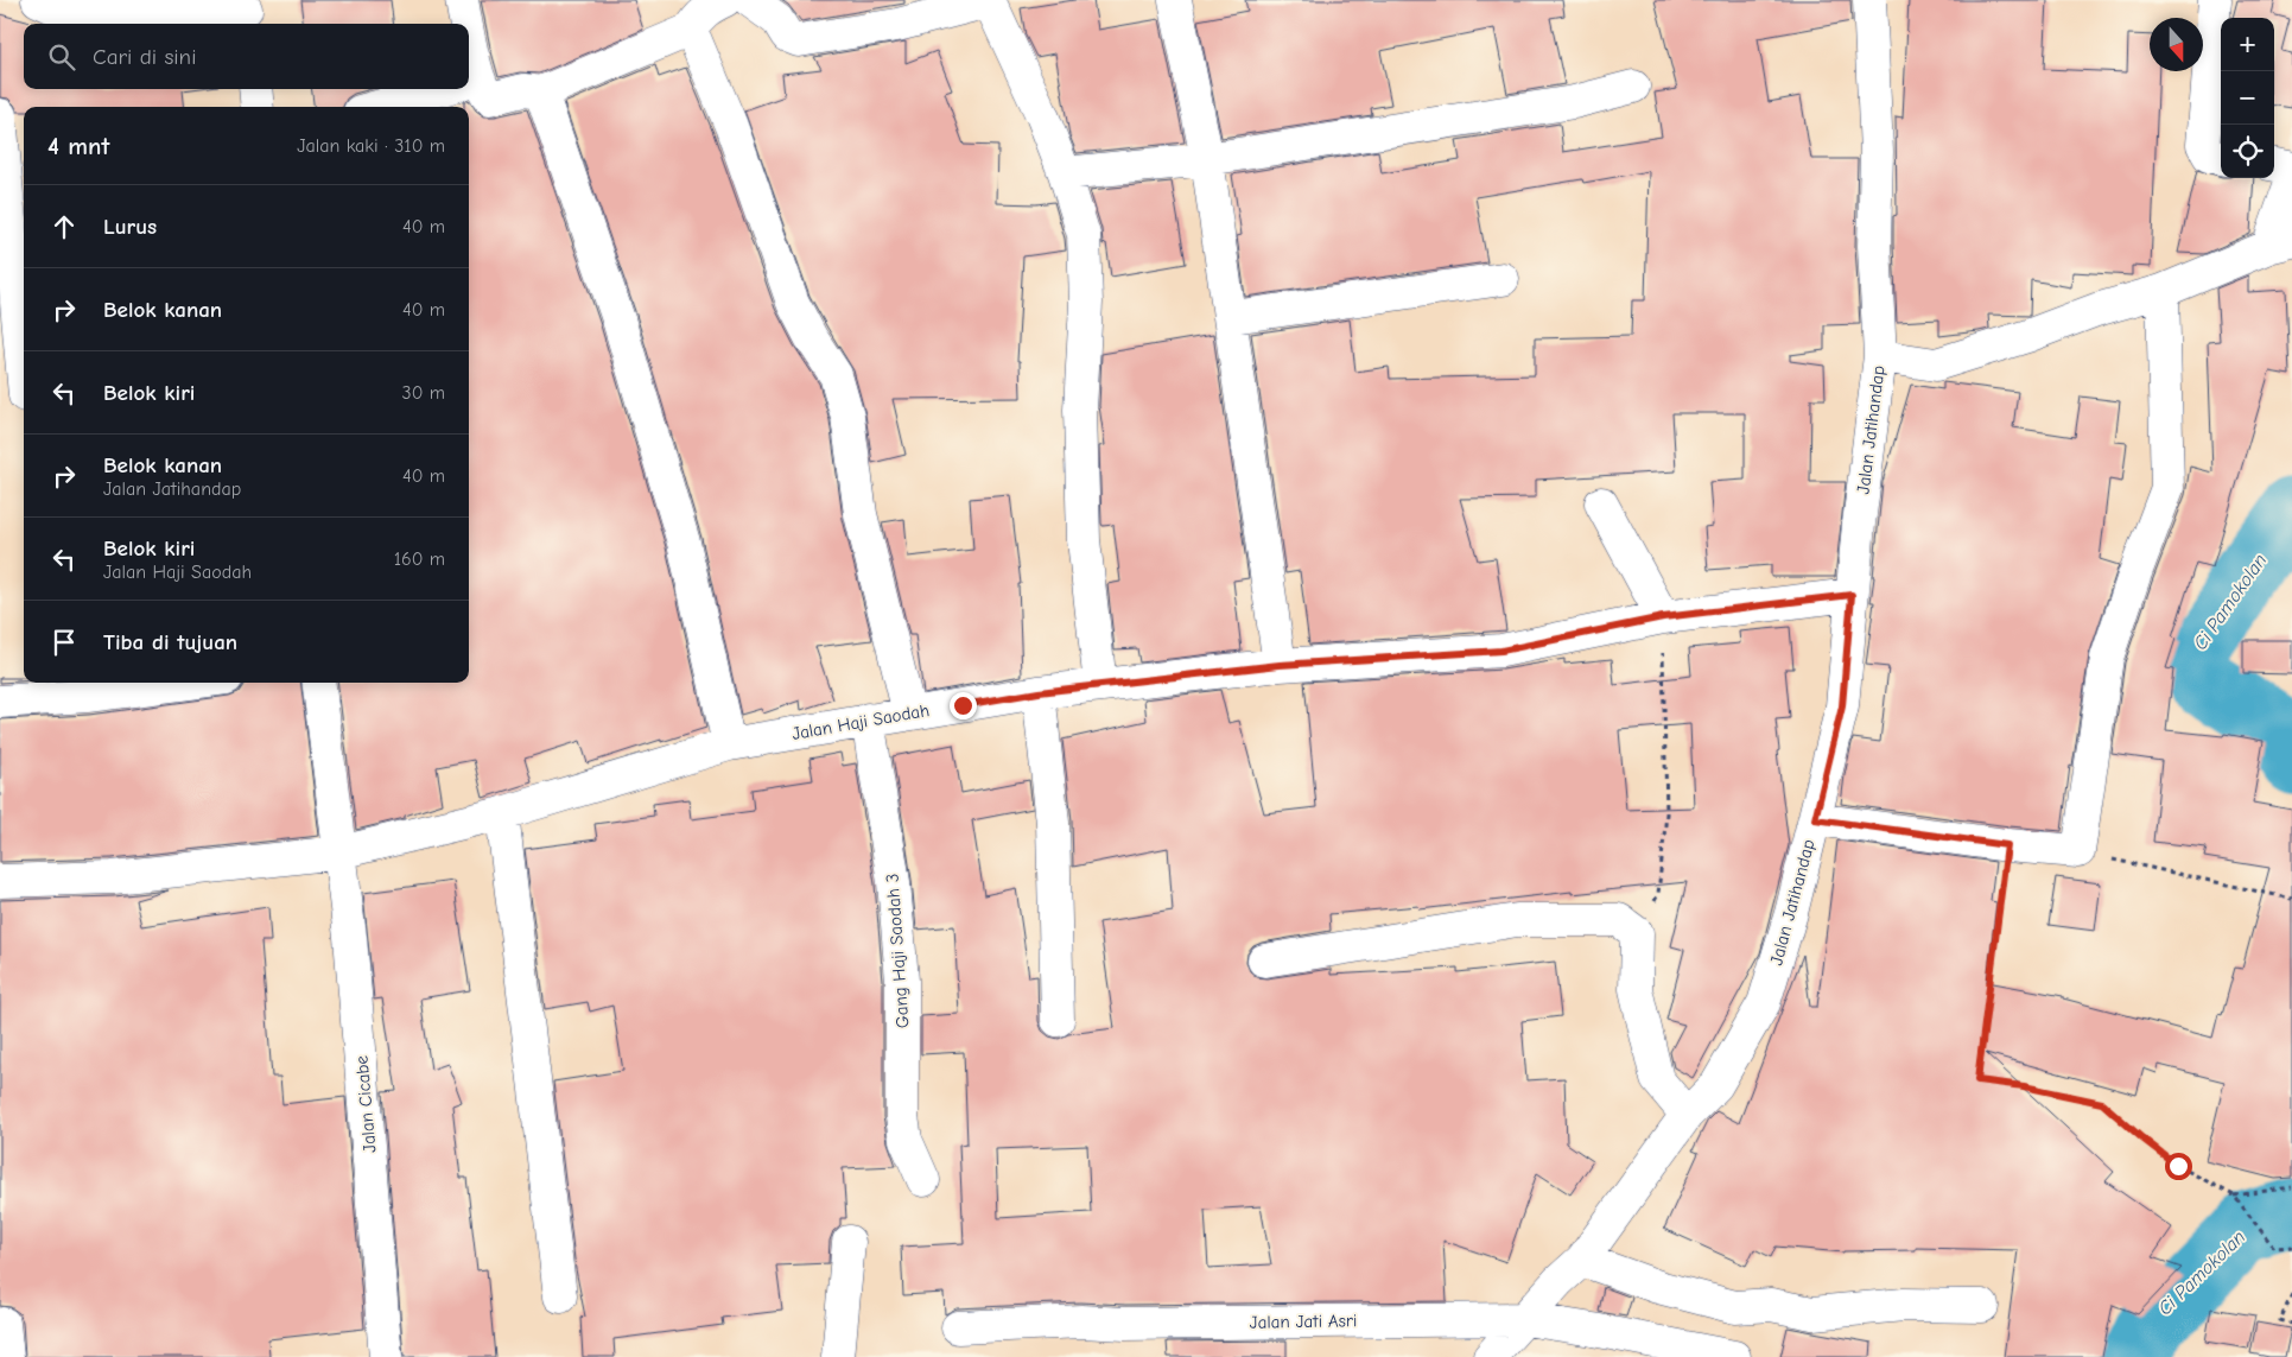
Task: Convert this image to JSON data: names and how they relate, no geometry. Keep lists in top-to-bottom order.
{
  "streets": {
    "street": [
      "Jalan Jatihandap",
      "Jalan Haji Saodah",
      "Gang Haji Saodah 3",
      "Jalan Cicabe",
      "Jalan Jati Asri"
    ]
  },
  "crossings": [
    ["Jalan Jatihandap", "Jalan Haji Saodah"],
    ["Jalan Jatihandap", "Jalan Jati Asri"],
    ["Jalan Haji Saodah", "Gang Haji Saodah 3"],
    ["Jalan Haji Saodah", "Jalan Cicabe"]
  ],
  "water": ["Ci Pamokolan"],
  "north": "bottom",
  "page": {
    "map_buttons": ["+", "−"],
    "search": "Cari di sini",
    "heading": ["4 mnt", "Jalan kaki · 310 m"],
    "list": [
      ["Lurus", "40 m"],
      ["Belok kanan", "40 m"],
      ["Belok kiri", "30 m"],
      ["Belok kanan", "Jalan Jatihandap", "40 m"],
      ["Belok kiri", "Jalan Haji Saodah", "160 m"],
      "Tiba di tujuan"
    ]
  }
}
